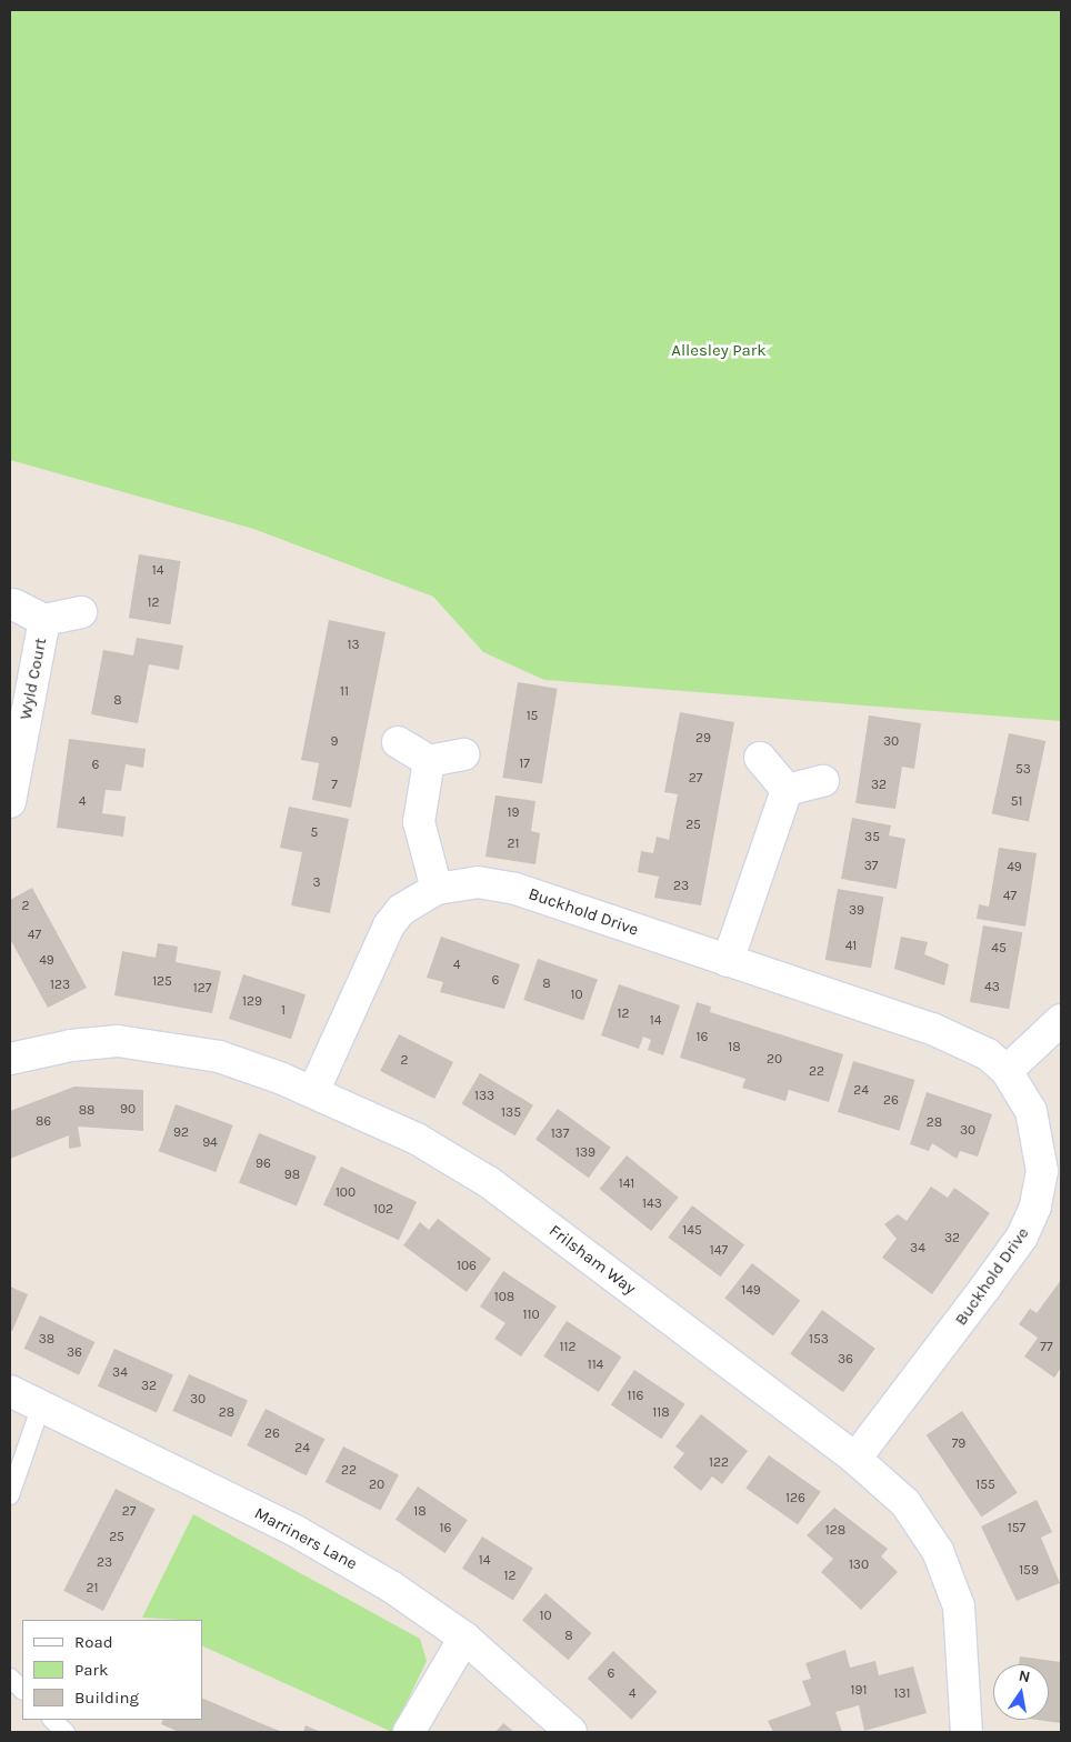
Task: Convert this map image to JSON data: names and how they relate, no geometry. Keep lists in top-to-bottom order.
{
  "streets": {
    "street": [
      "Wyld Court",
      "Buckhold Drive",
      "Frilsham Way",
      "Marriners Lane"
    ]
  },
  "crossings": [
    ["Buckhold Drive", "Frilsham Way"]
  ],
  "parks": ["Allesley Park"],
  "house_numbers": [
    "14",
    "12",
    "13",
    "11",
    "8",
    "15",
    "29",
    "9",
    "30",
    "17",
    "6",
    "53",
    "27",
    "7",
    "32",
    "4",
    "51",
    "19",
    "25",
    "5",
    "35",
    "21",
    "37",
    "49",
    "3",
    "23",
    "47",
    "2",
    "39",
    "47",
    "41",
    "45",
    "49",
    "4",
    "6",
    "125",
    "8",
    "123",
    "43",
    "127",
    "10",
    "129",
    "1",
    "12",
    "14",
    "16",
    "18",
    "20",
    "2",
    "22",
    "24",
    "133",
    "26",
    "90",
    "88",
    "135",
    "86",
    "28",
    "30",
    "92",
    "137",
    "94",
    "139",
    "96",
    "98",
    "141",
    "100",
    "143",
    "102",
    "145",
    "32",
    "34",
    "147",
    "106",
    "149",
    "108",
    "110",
    "38",
    "153",
    "112",
    "77",
    "36",
    "36",
    "114",
    "34",
    "32",
    "116",
    "30",
    "28",
    "118",
    "26",
    "79",
    "24",
    "122",
    "22",
    "20",
    "155",
    "126",
    "27",
    "18",
    "16",
    "157",
    "128",
    "25",
    "14",
    "23",
    "130",
    "159",
    "12",
    "21",
    "10",
    "8",
    "6",
    "191",
    "4",
    "131"
  ],
  "legend": ["Road", "Park", "Building"],
  "north": "top"
}
